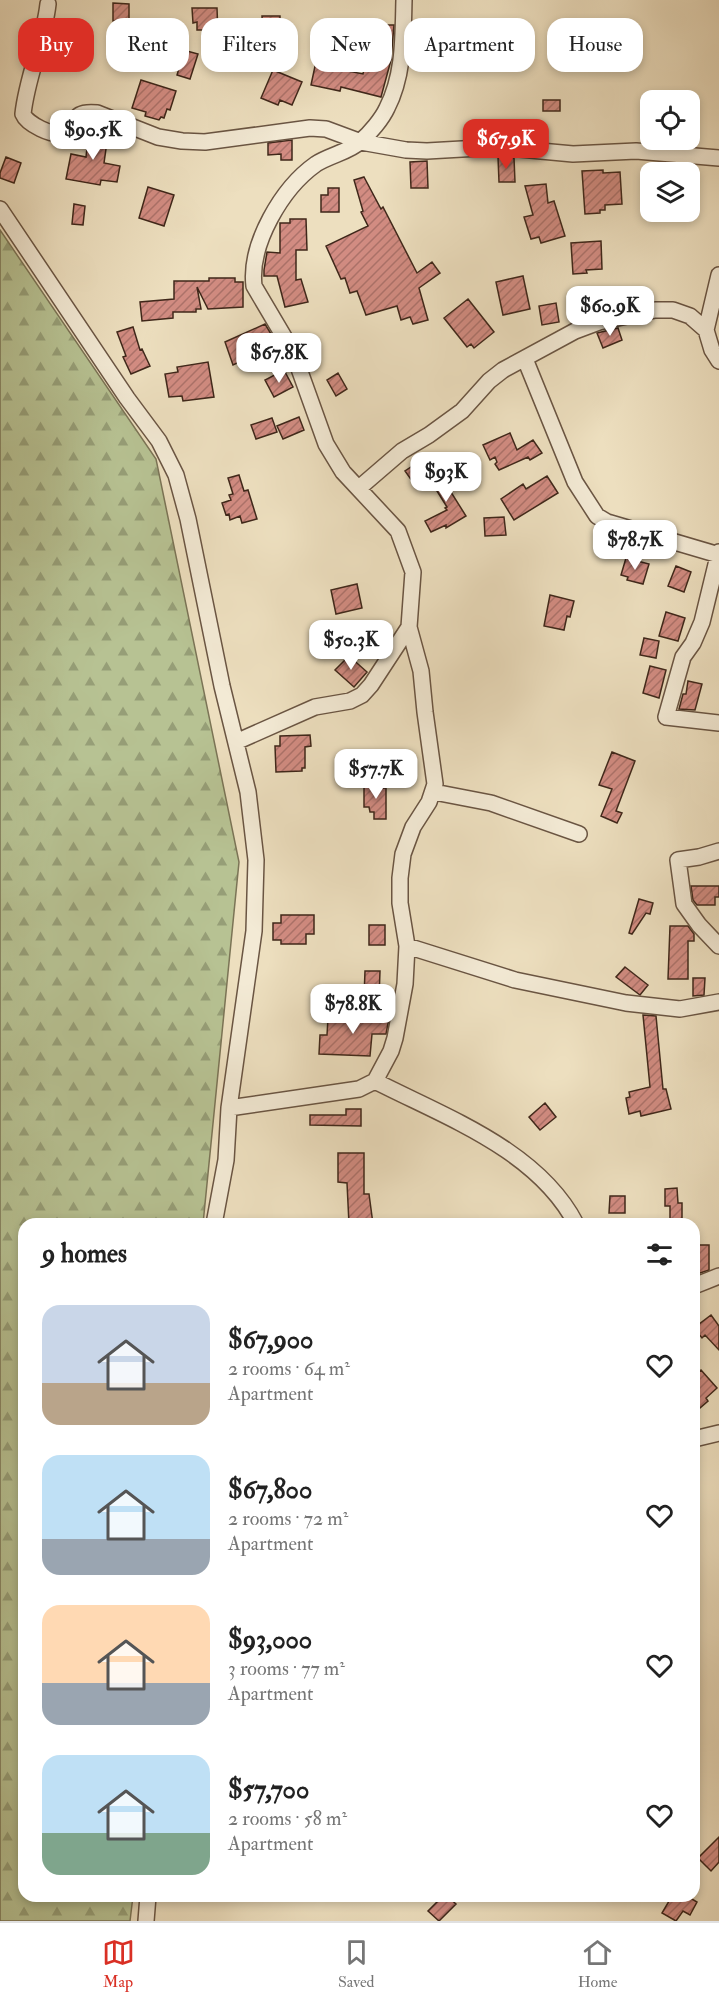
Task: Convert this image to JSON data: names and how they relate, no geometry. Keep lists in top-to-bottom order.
{
  "page": {
    "chip": [
      "Buy",
      "Rent",
      "Filters",
      "New",
      "Apartment",
      "House"
    ],
    "price": [
      "$90.5K",
      "$67.9K",
      "$60.9K",
      "$67.8K",
      "$93K",
      "$78.7K",
      "$50.3K",
      "$57.7K",
      "$78.8K"
    ],
    "heading": "9 homes",
    "list": [
      {
        "name": "$67,900",
        "note": "2 rooms · 64 m² · Apartment"
      },
      {
        "name": "$67,800",
        "note": "2 rooms · 72 m² · Apartment"
      },
      {
        "name": "$93,000",
        "note": "3 rooms · 77 m² · Apartment"
      },
      {
        "name": "$57,700",
        "note": "2 rooms · 58 m² · Apartment"
      }
    ],
    "tabs": ["Map", "Saved", "Home"]
  }
}
